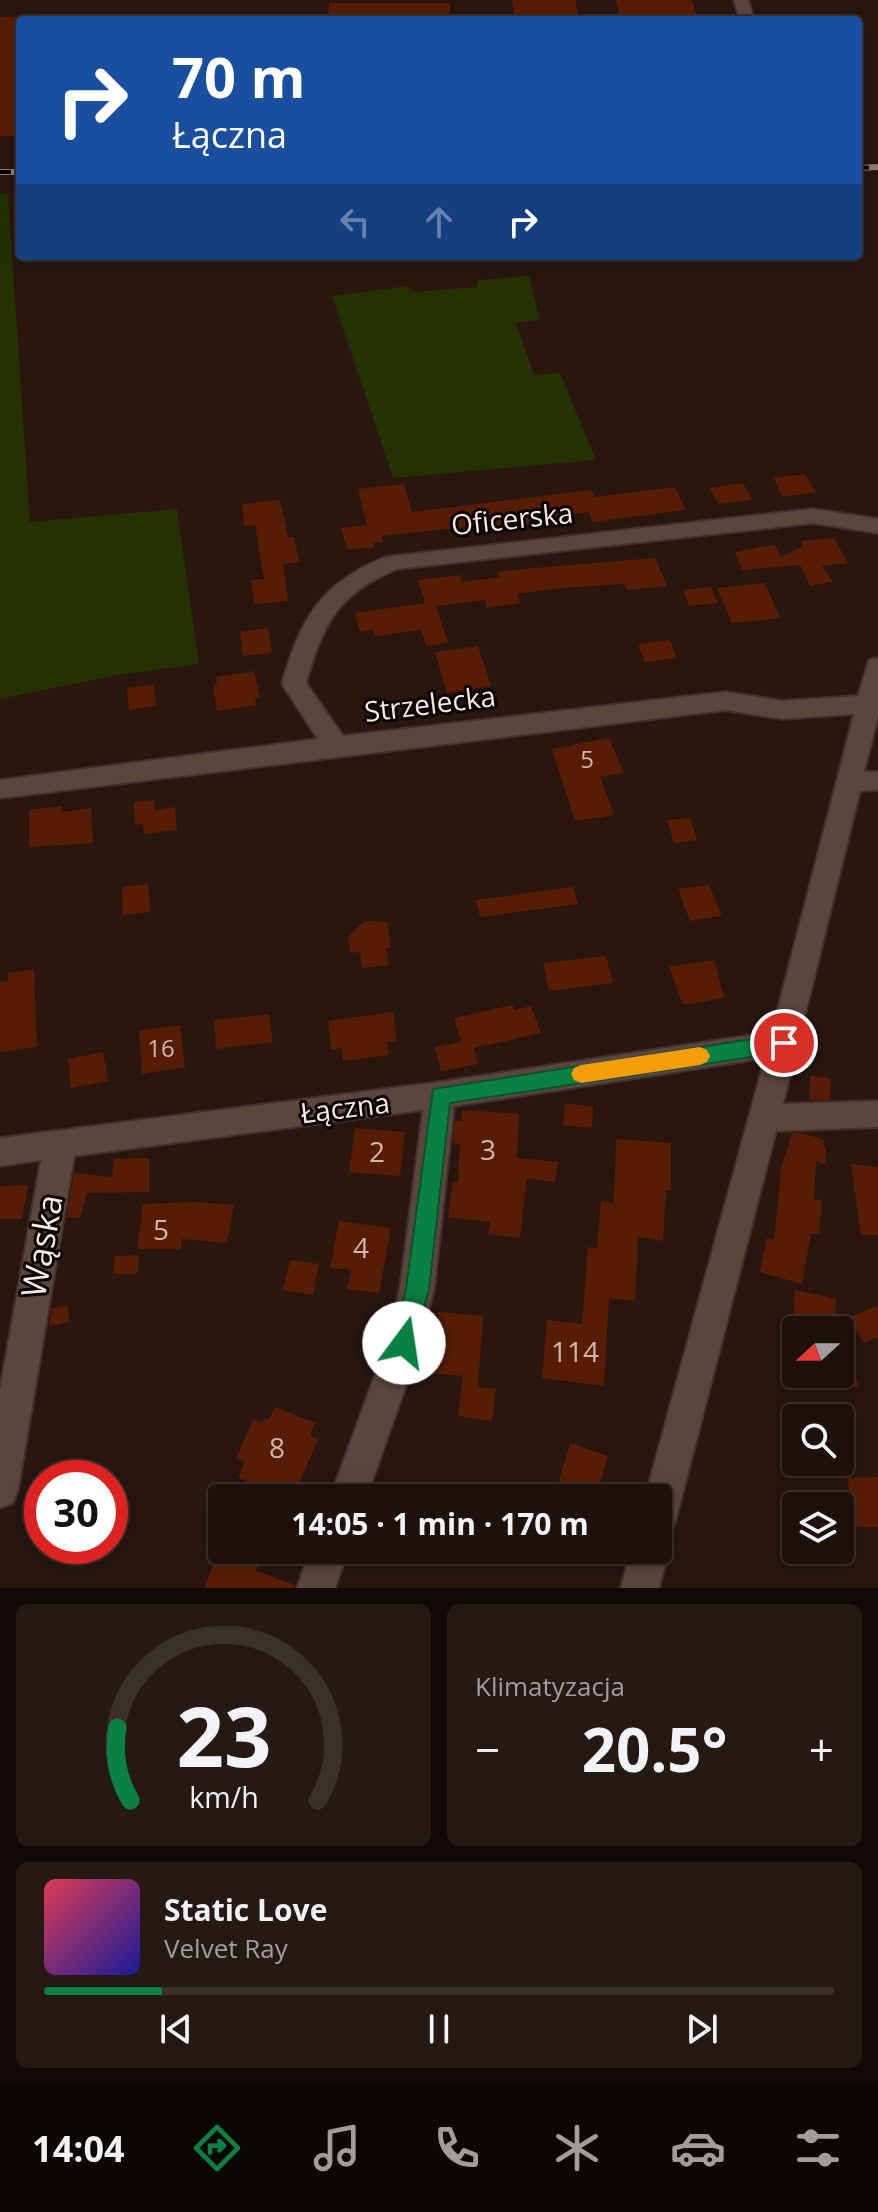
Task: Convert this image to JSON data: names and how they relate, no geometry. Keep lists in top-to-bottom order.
{
  "streets": {
    "street": [
      "Oficerska",
      "Strzelecka",
      "Łączna",
      "Wąska"
    ]
  },
  "crossings": [
    ["Oficerska", "Strzelecka"],
    ["Łączna", "Wąska"]
  ],
  "house_numbers": [
    "5",
    "16",
    "3",
    "2",
    "5",
    "4",
    "114",
    "8"
  ],
  "north": "left",
  "page": {
    "turn": ["70 m", "Łączna"],
    "limit": "30",
    "trip": "14:05 · 1 min · 170 m",
    "tile": "Klimatyzacja",
    "heat": ["−", "20.5°", "+"],
    "song": ["Static Love", "Velvet Ray"],
    "tabs": "14:04",
    "gauge": ["23", "km/h"]
  }
}
